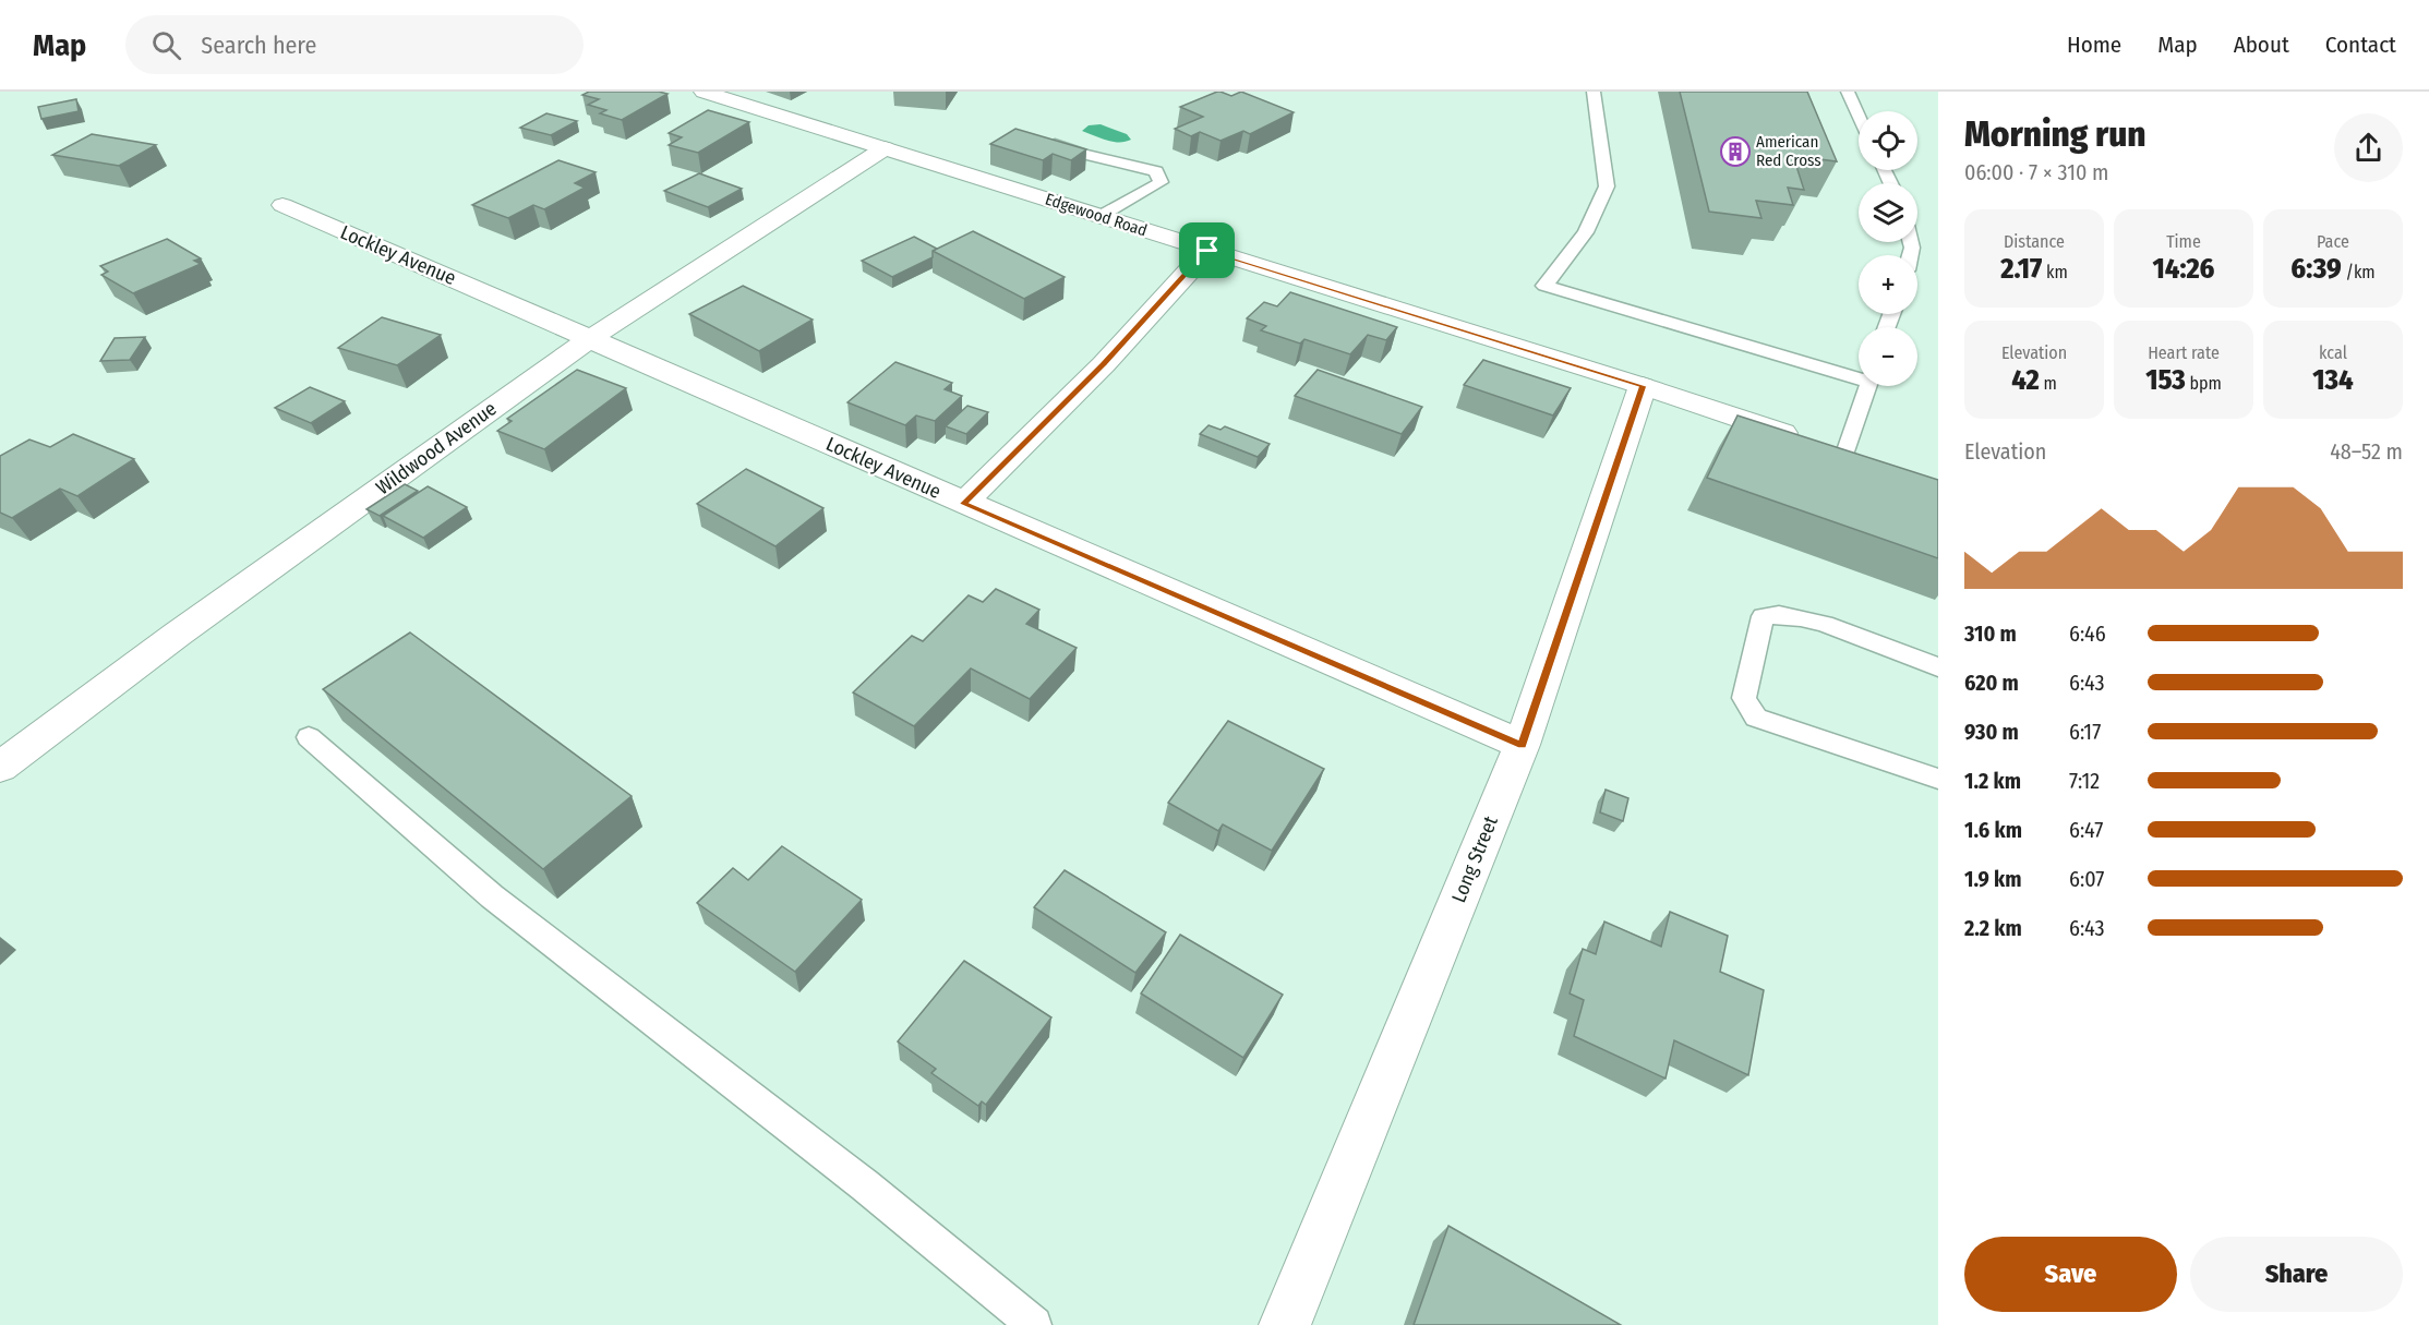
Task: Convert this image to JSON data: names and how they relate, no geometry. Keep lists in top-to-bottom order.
{
  "streets": {
    "street": [
      "Edgewood Road",
      "Lockley Avenue",
      "Wildwood Avenue",
      "Long Street"
    ]
  },
  "crossings": [
    ["Edgewood Road", "Wildwood Avenue"],
    ["Edgewood Road", "Long Street"],
    ["Lockley Avenue", "Wildwood Avenue"],
    ["Lockley Avenue", "Long Street"]
  ],
  "places": {
    "building": ["American Red Cross"]
  },
  "page": {
    "header": "Map",
    "search": "Search here",
    "nav": [
      "Home",
      "Map",
      "About",
      "Contact"
    ],
    "heading": ["Morning run", "06:00 · 7 × 310 m"],
    "map_buttons": ["+", "−"],
    "stats": [
      ["Distance", "2.17 km"],
      ["Time", "14:26"],
      ["Pace", "6:39 /km"],
      ["Elevation", "42 m"],
      ["Heart rate", "153 bpm"],
      ["kcal", "134"]
    ],
    "chart": ["Elevation", "48–52 m"],
    "list": [
      {
        "name": "310 m",
        "note": "6:46"
      },
      {
        "name": "620 m",
        "note": "6:43"
      },
      {
        "name": "930 m",
        "note": "6:17"
      },
      {
        "name": "1.2 km",
        "note": "7:12"
      },
      {
        "name": "1.6 km",
        "note": "6:47"
      },
      {
        "name": "1.9 km",
        "note": "6:07"
      },
      {
        "name": "2.2 km",
        "note": "6:43"
      }
    ],
    "buttons": ["Save", "Share"]
  }
}
